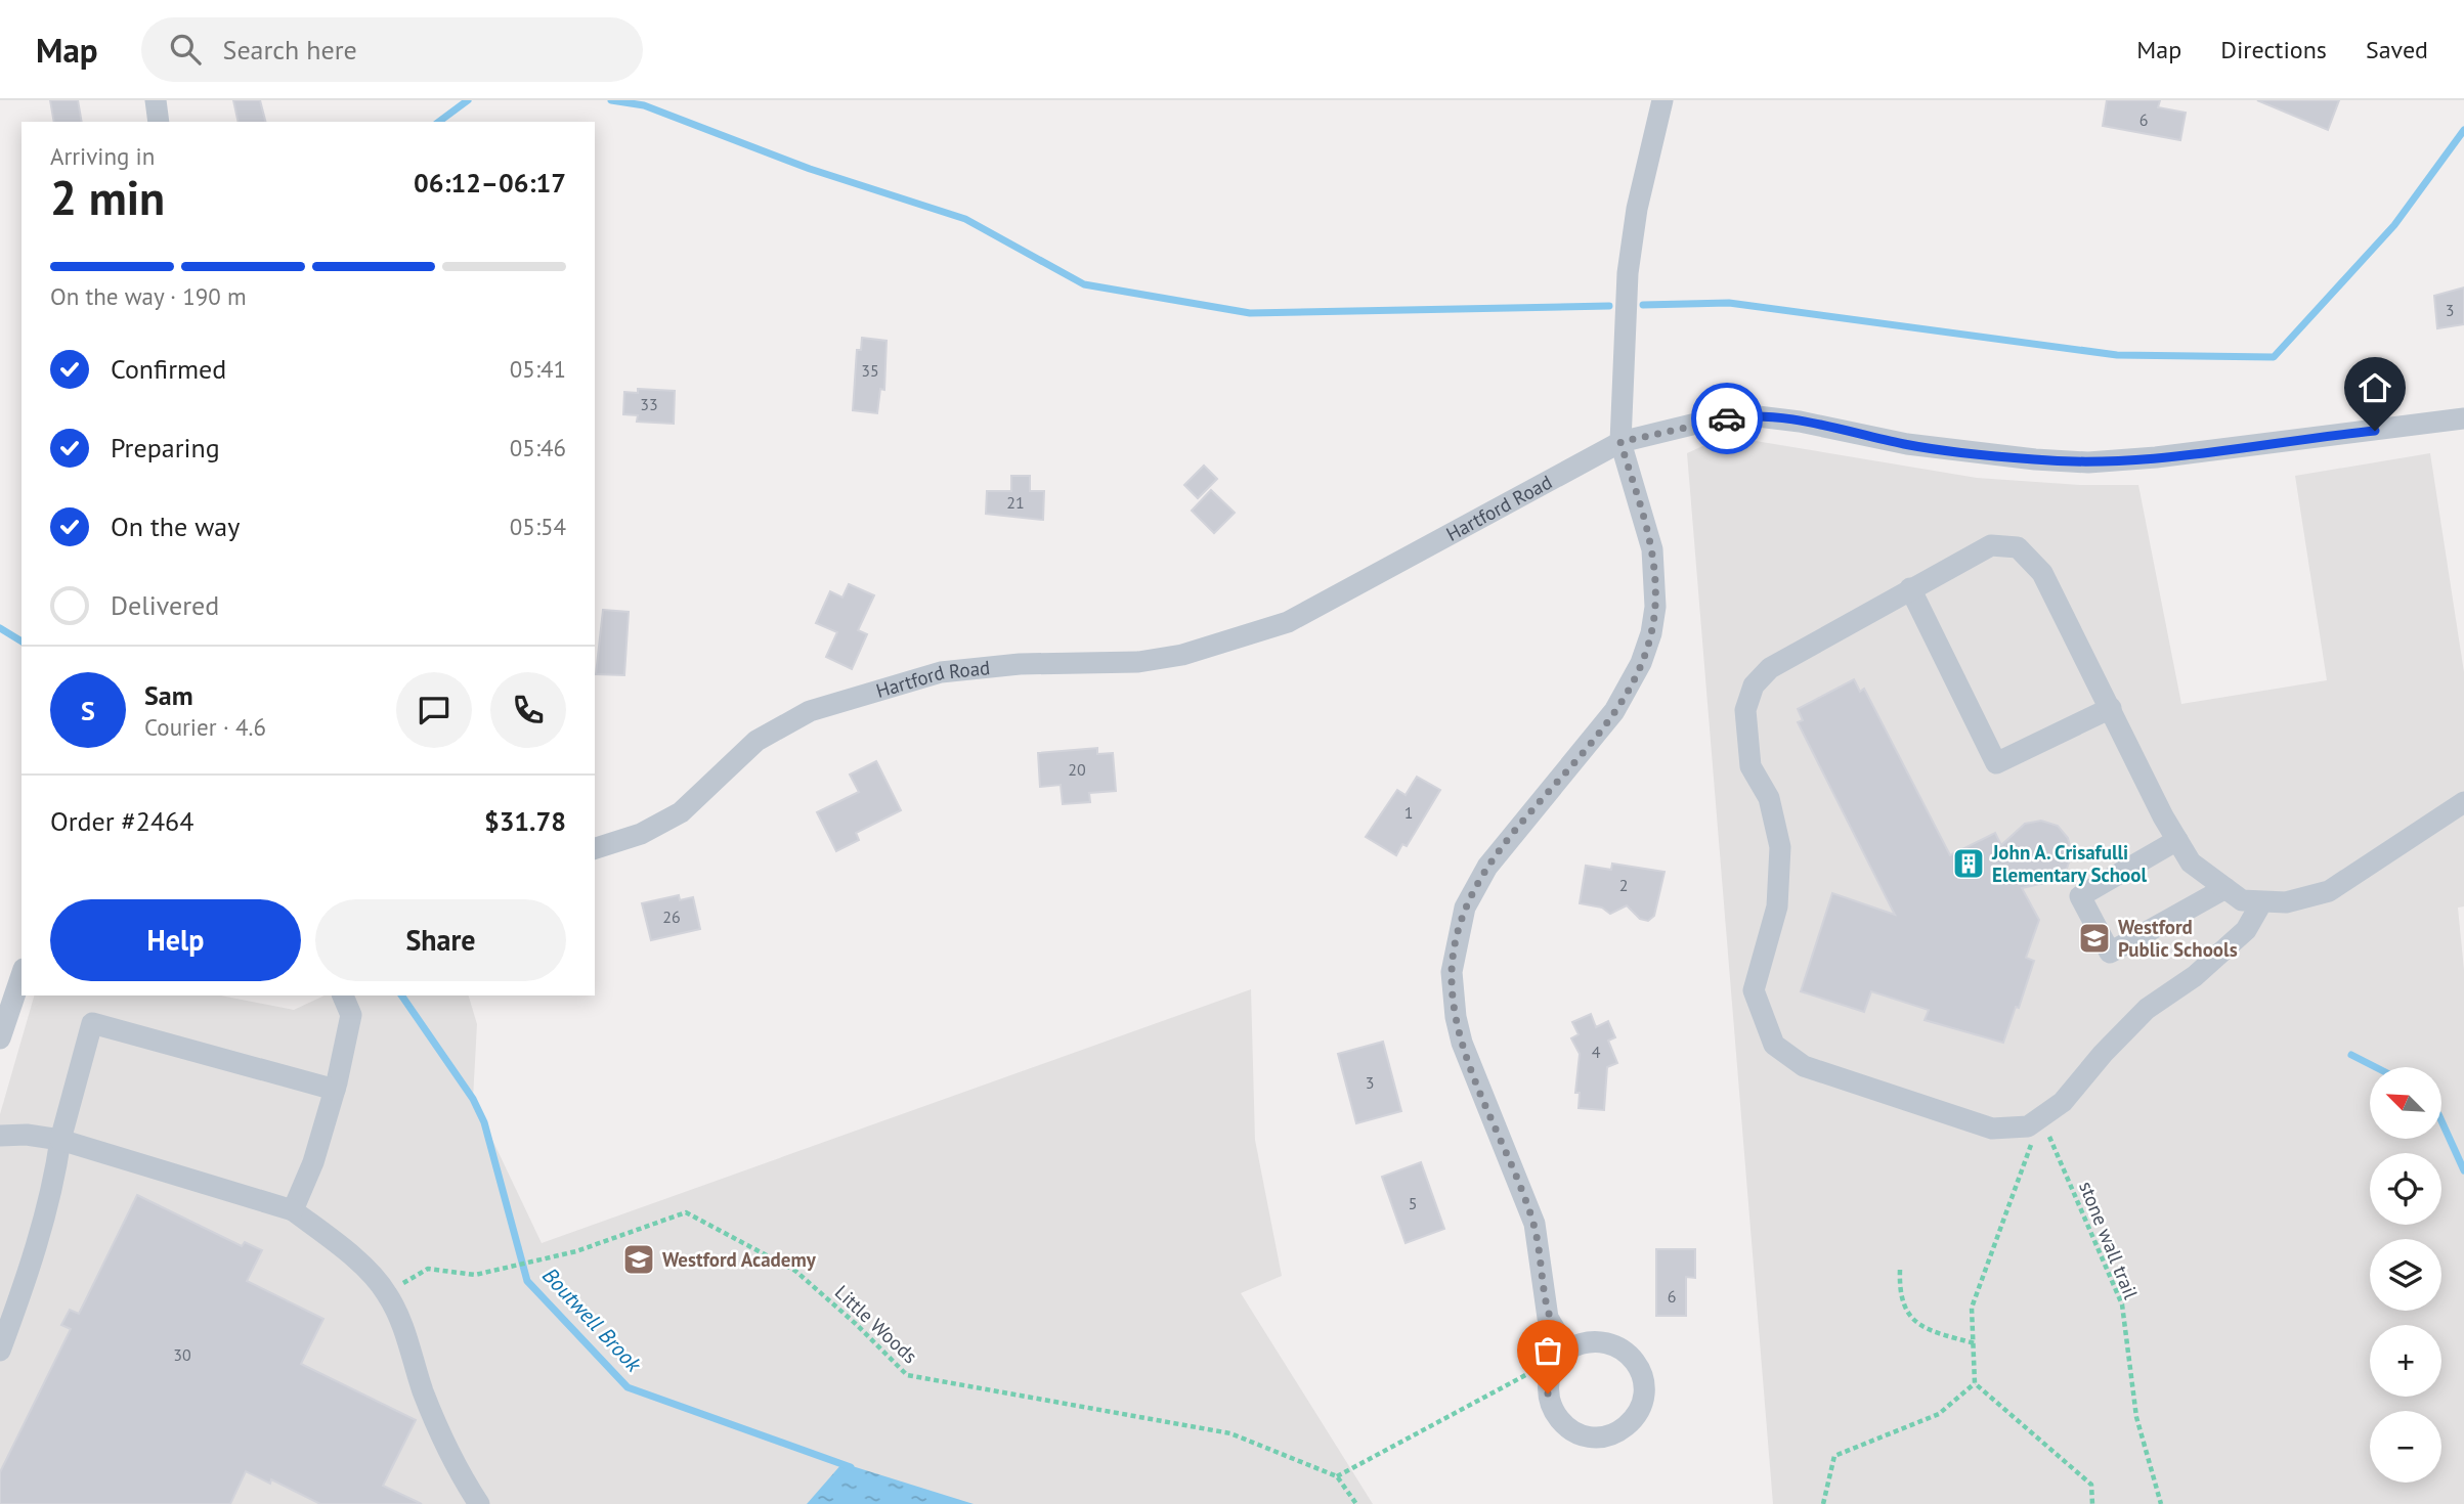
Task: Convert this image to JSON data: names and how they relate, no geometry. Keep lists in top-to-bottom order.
{
  "streets": {
    "street": ["Hartford Road"],
    "path": ["stone wall trail", "Little Woods"]
  },
  "water": ["Boutwell Brook"],
  "places": {
    "building": ["John A. Crisafulli Elementary School"],
    "school or university": ["Westford Public Schools", "Westford Academy"]
  },
  "house_numbers": [
    "6",
    "3",
    "35",
    "33",
    "21",
    "20",
    "1",
    "2",
    "26",
    "4",
    "3",
    "5",
    "6",
    "30"
  ],
  "north": "top left",
  "page": {
    "header": "Map",
    "search": "Search here",
    "nav": ["Map", "Directions", "Saved"],
    "heading": ["2 min", "Arriving in", "06:12–06:17"],
    "panel": [
      "Sam",
      "Courier · 4.6",
      "Order #2464",
      "$31.78"
    ],
    "bar": "On the way · 190 m",
    "list": [
      ["Confirmed", "05:41"],
      ["Preparing", "05:46"],
      ["On the way", "05:54"],
      "Delivered"
    ],
    "round": "S",
    "buttons": ["Help", "Share"],
    "map_buttons": ["+", "−"]
  }
}
